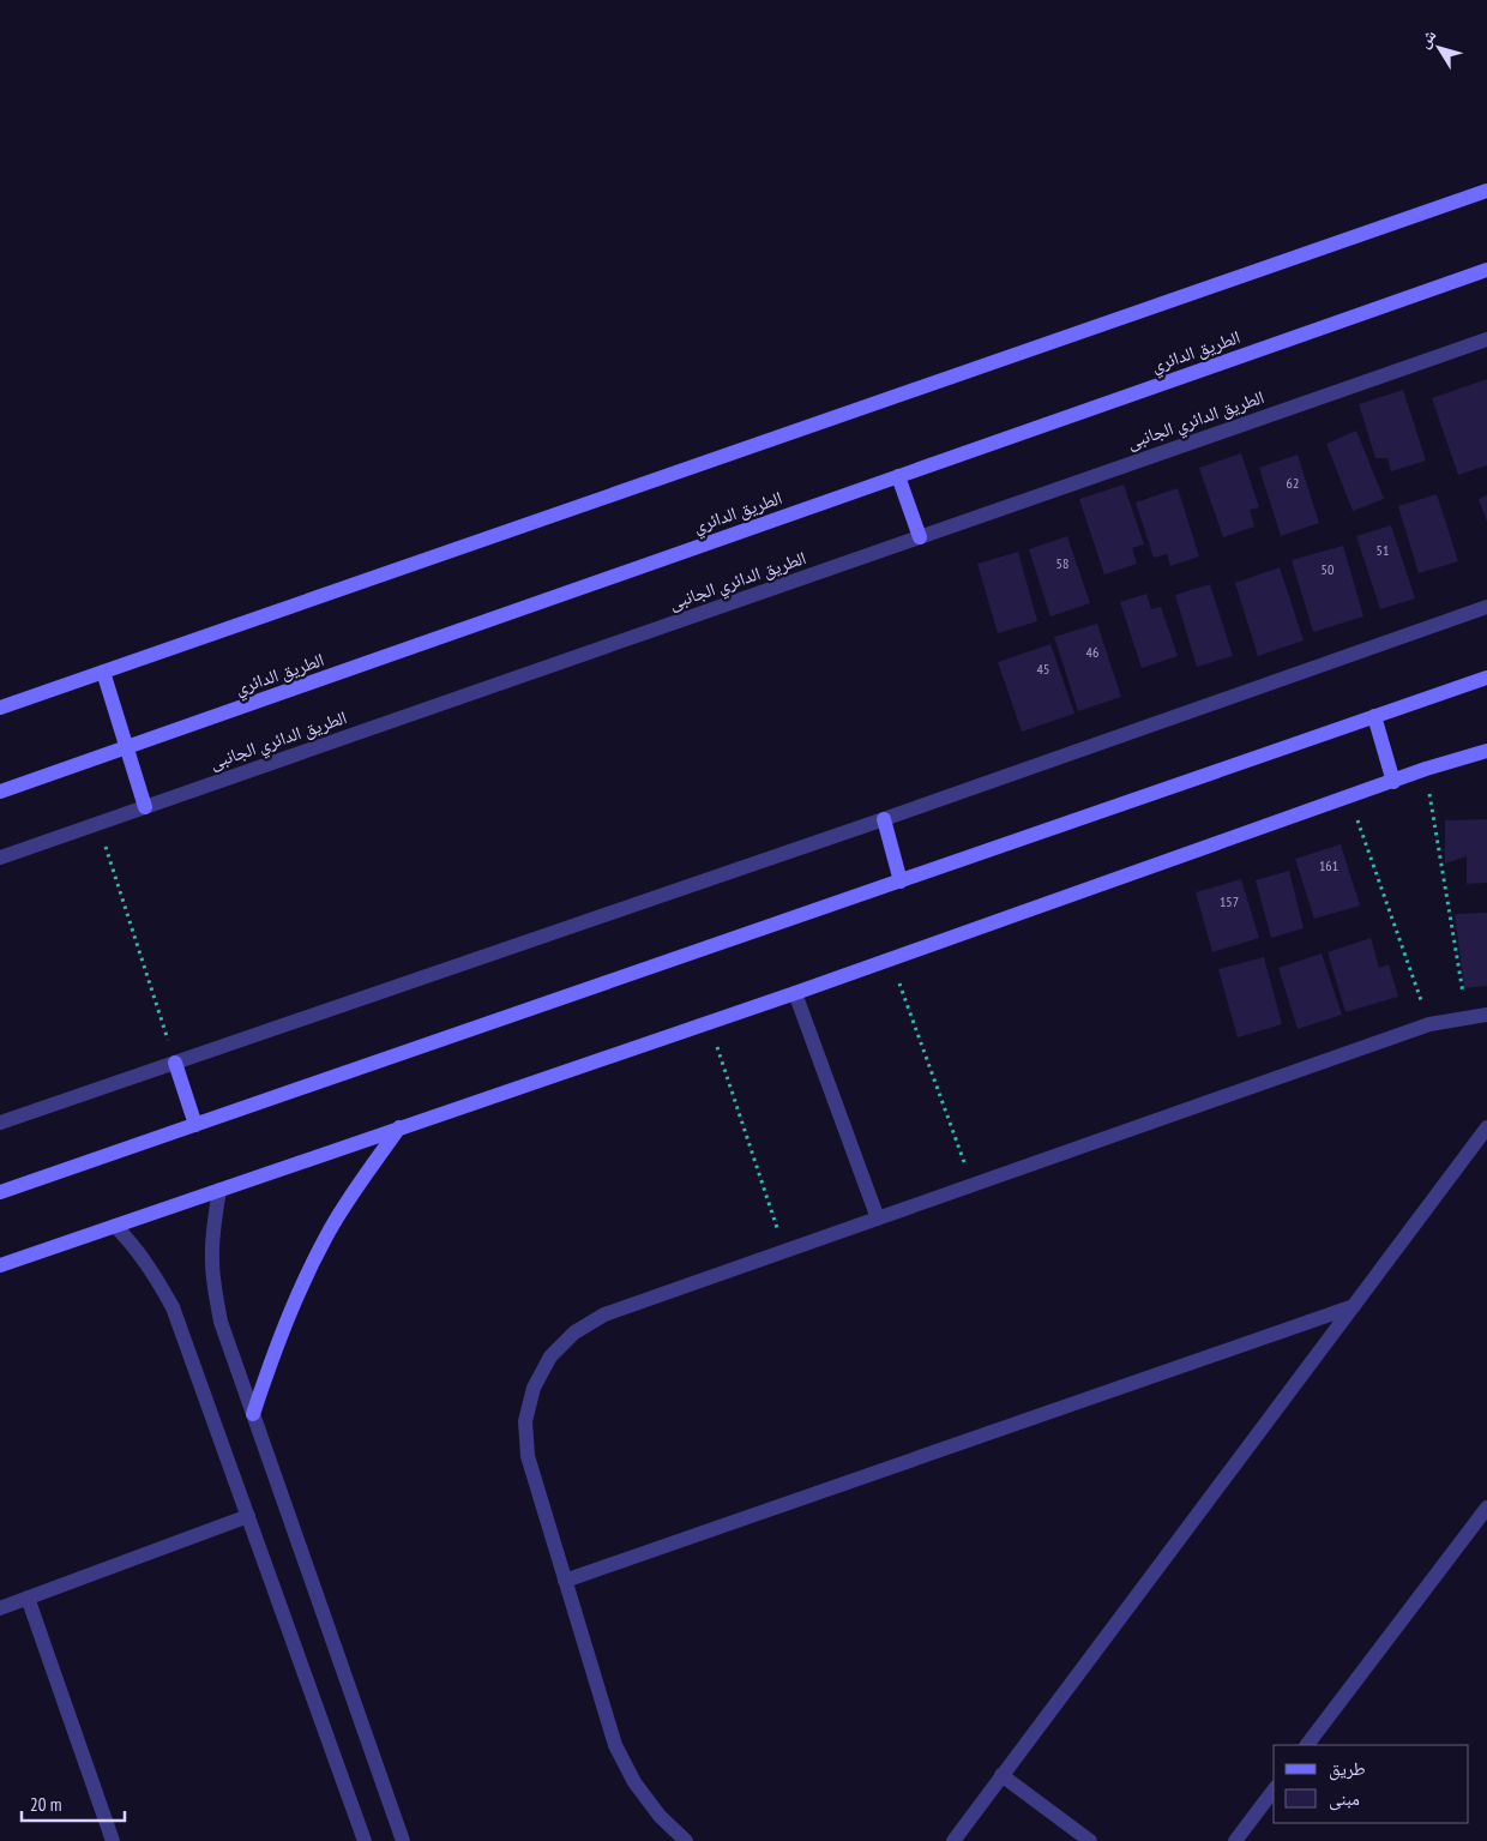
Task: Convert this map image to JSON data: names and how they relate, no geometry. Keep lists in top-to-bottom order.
{
  "streets": {
    "street": ["الطريق الدائري", "الطريق الدائري الجانبى"]
  },
  "house_numbers": [
    "62",
    "51",
    "58",
    "50",
    "46",
    "45",
    "161",
    "157"
  ],
  "legend": ["طريق", "مبنى"],
  "scale_bar": "20 m",
  "north": "top left"
}
